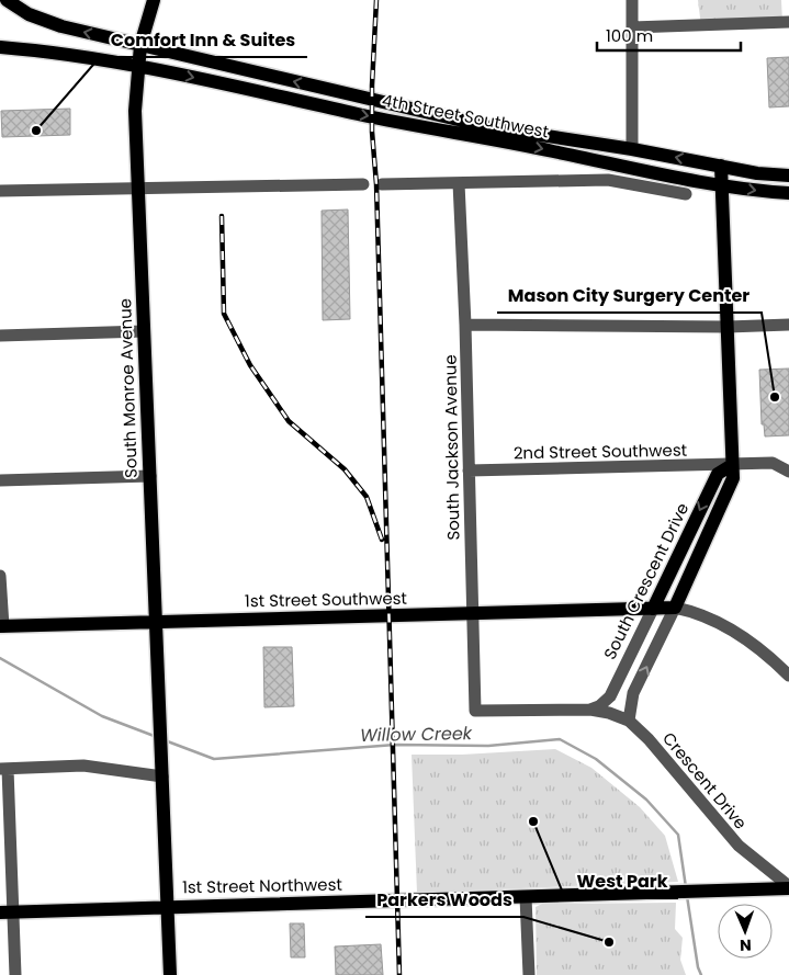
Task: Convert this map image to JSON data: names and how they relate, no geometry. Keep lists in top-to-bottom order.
{
  "streets": {
    "main road": [
      "4th Street Southwest",
      "South Monroe Avenue",
      "South Crescent Drive",
      "1st Street Southwest",
      "1st Street Northwest"
    ],
    "street": ["South Jackson Avenue", "2nd Street Southwest", "Crescent Drive"]
  },
  "crossings": [
    ["4th Street Southwest", "South Monroe Avenue"],
    ["4th Street Southwest", "South Crescent Drive"],
    ["South Monroe Avenue", "1st Street Southwest"],
    ["South Monroe Avenue", "1st Street Northwest"],
    ["South Jackson Avenue", "2nd Street Southwest"],
    ["South Jackson Avenue", "1st Street Southwest"],
    ["South Jackson Avenue", "Crescent Drive"],
    ["2nd Street Southwest", "South Crescent Drive"],
    ["South Crescent Drive", "1st Street Southwest"],
    ["South Crescent Drive", "Crescent Drive"],
    ["Crescent Drive", "1st Street Northwest"]
  ],
  "water": ["Willow Creek"],
  "places": [
    "Comfort Inn & Suites",
    "Mason City Surgery Center",
    "West Park",
    "Parkers Woods"
  ],
  "scale_bar": "100 m",
  "north": "bottom"
}
